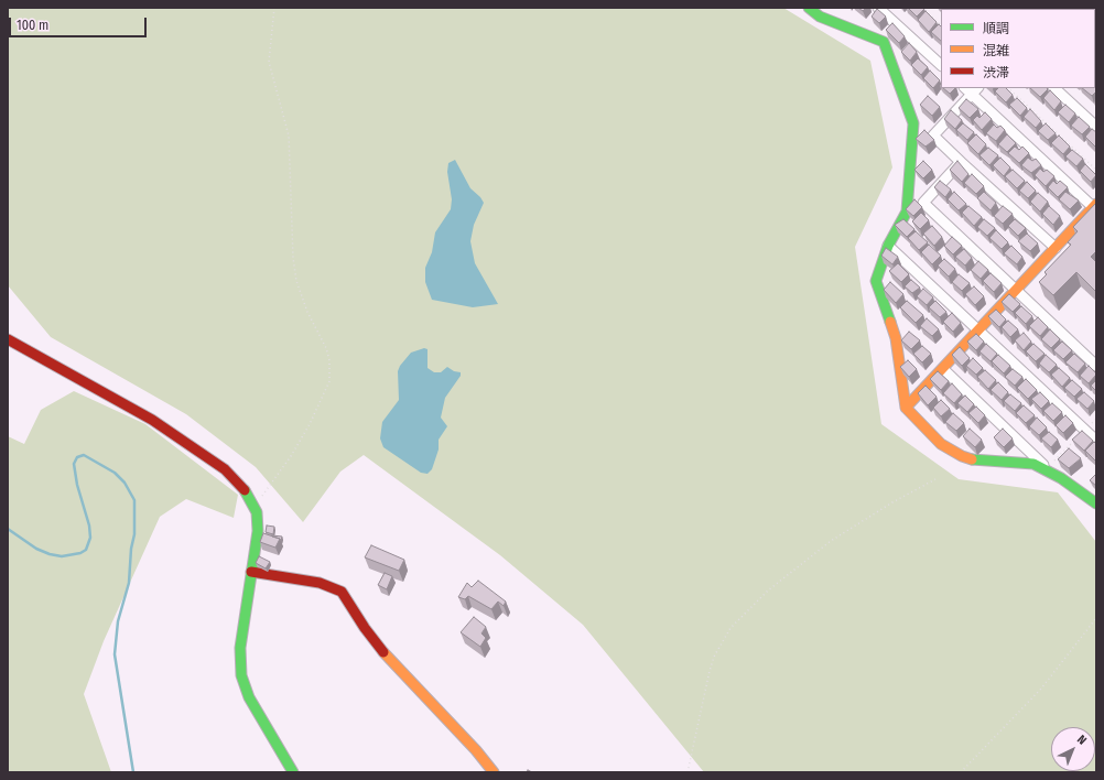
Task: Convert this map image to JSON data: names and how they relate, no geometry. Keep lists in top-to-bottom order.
{
  "legend": ["順調", "混雑", "渋滞"],
  "scale_bar": "100 m",
  "north": "top right"
}
